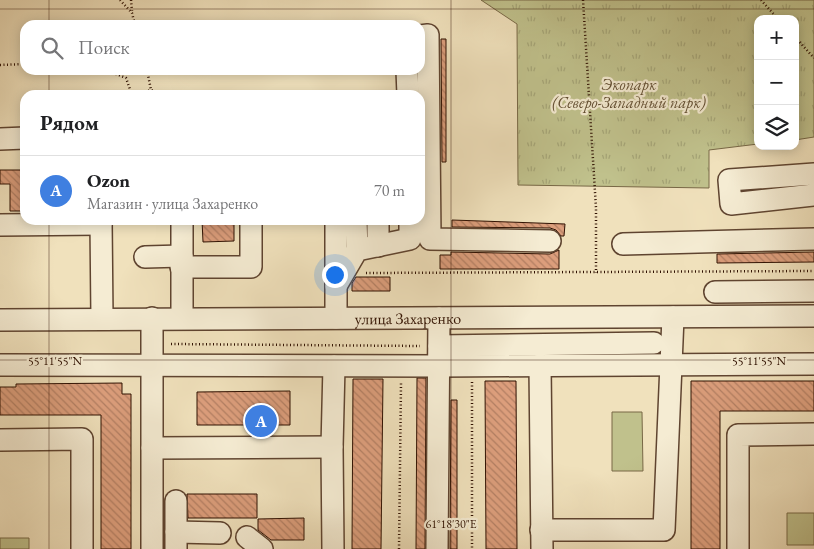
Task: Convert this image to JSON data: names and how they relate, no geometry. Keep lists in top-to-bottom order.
{
  "streets": {
    "street": ["улица Захаренко"]
  },
  "parks": ["Экопарк (Северо-Западный парк)"],
  "page": {
    "map_buttons": ["+", "−"],
    "search": "Поиск",
    "heading": "Рядом",
    "list": [
      {
        "mark": "A",
        "name": "Ozon",
        "note": "Магазин · улица Захаренко",
        "value": "70 m"
      }
    ],
    "pins": "A"
  },
  "coordinates": ["55°11'55\"N", "61°18'30\"E"]
}
